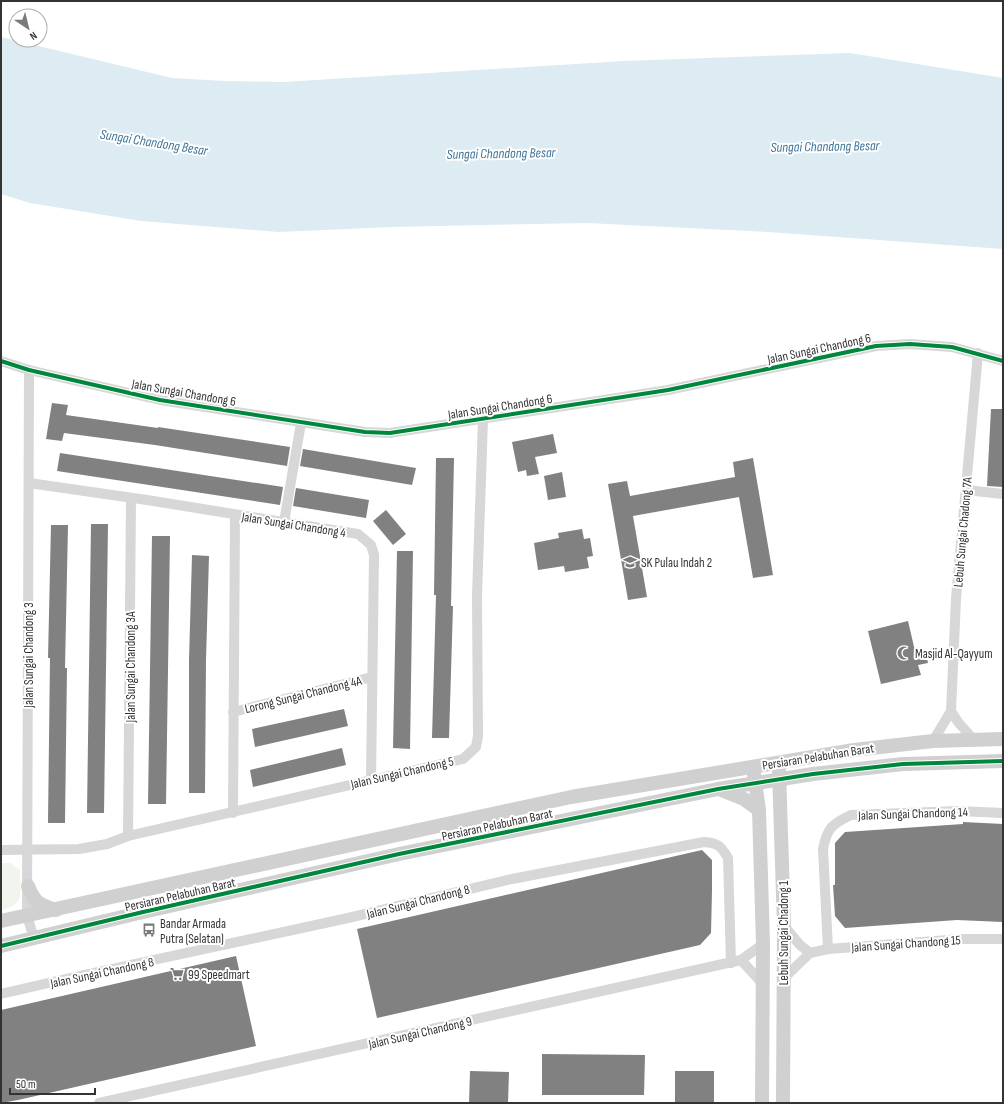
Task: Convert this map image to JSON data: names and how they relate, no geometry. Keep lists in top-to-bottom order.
{
  "streets": {
    "street": [
      "Jalan Sungai Chandong 6",
      "Jalan Sungai Chandong 4",
      "Lebuh Sungai Chadong 7A",
      "Jalan Sungai Chandong 3",
      "Jalan Sungai Chandong 3A",
      "Lorong Sungai Chandong 4A",
      "Persiaran Pelabuhan Barat",
      "Jalan Sungai Chandong 5",
      "Jalan Sungai Chandong 14",
      "Jalan Sungai Chandong 8",
      "Lebuh Sungai Chadong 1",
      "Jalan Sungai Chandong 15",
      "Jalan Sungai Chandong 9"
    ]
  },
  "crossings": [
    ["Jalan Sungai Chandong 6", "Lebuh Sungai Chadong 7A"],
    ["Jalan Sungai Chandong 6", "Jalan Sungai Chandong 3"],
    ["Jalan Sungai Chandong 6", "Jalan Sungai Chandong 5"],
    ["Jalan Sungai Chandong 4", "Jalan Sungai Chandong 3"],
    ["Jalan Sungai Chandong 4", "Jalan Sungai Chandong 3A"],
    ["Jalan Sungai Chandong 4", "Lorong Sungai Chandong 4A"],
    ["Jalan Sungai Chandong 4", "Jalan Sungai Chandong 5"],
    ["Jalan Sungai Chandong 3", "Persiaran Pelabuhan Barat"],
    ["Jalan Sungai Chandong 3", "Jalan Sungai Chandong 5"],
    ["Jalan Sungai Chandong 3A", "Jalan Sungai Chandong 5"],
    ["Persiaran Pelabuhan Barat", "Lebuh Sungai Chadong 1"],
    ["Jalan Sungai Chandong 14", "Jalan Sungai Chandong 15"],
    ["Jalan Sungai Chandong 8", "Jalan Sungai Chandong 9"],
    ["Lebuh Sungai Chadong 1", "Jalan Sungai Chandong 9"]
  ],
  "water": ["Sungai Chandong Besar"],
  "places": {
    "school or university": ["SK Pulau Indah 2"],
    "mosque": ["Masjid Al-Qayyum"],
    "bus stop": ["Bandar Armada Putra (Selatan)"],
    "supermarket": ["99 Speedmart"]
  },
  "scale_bar": "50 m",
  "north": "bottom right"
}
